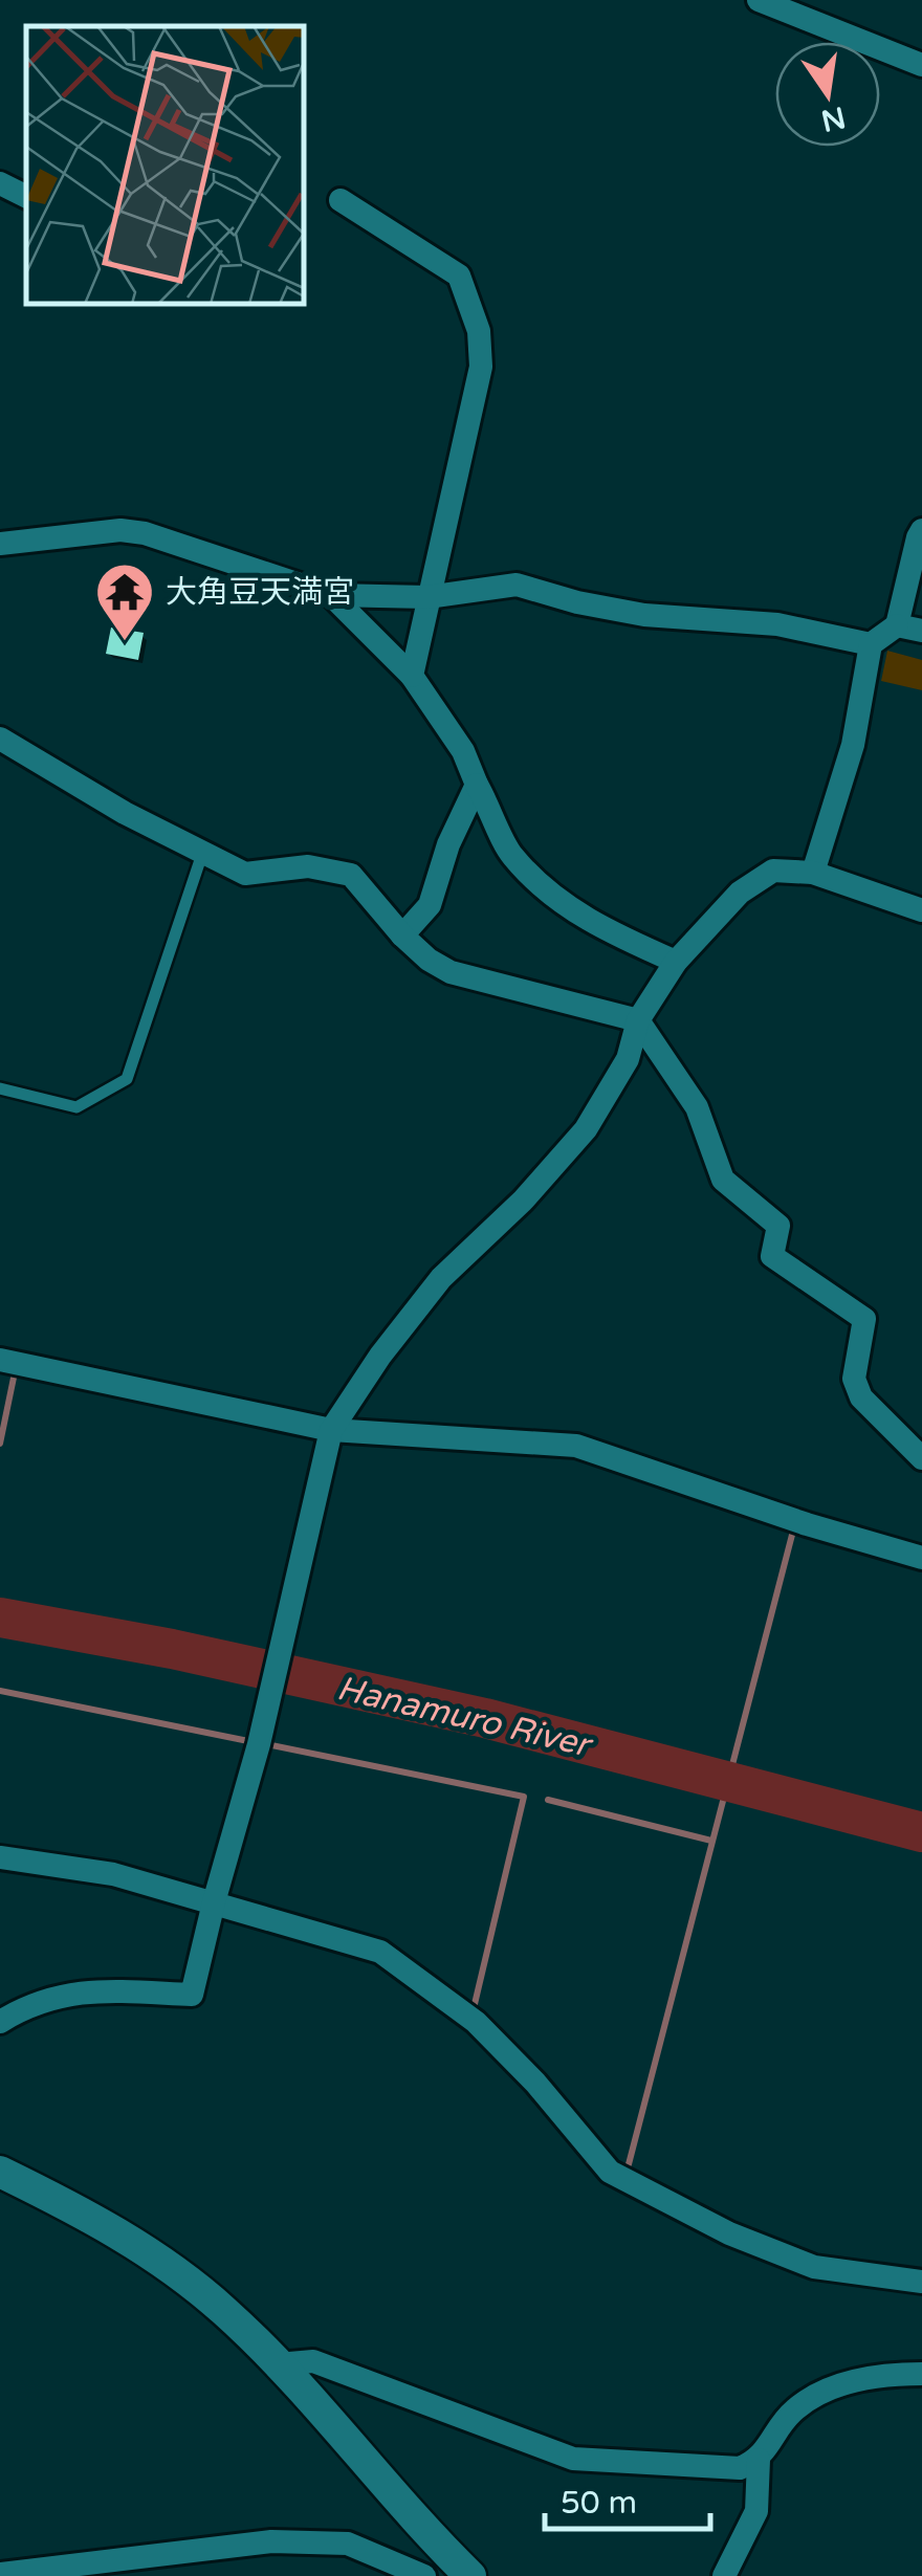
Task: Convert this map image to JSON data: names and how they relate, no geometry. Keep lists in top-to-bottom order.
{
  "water": ["Hanamuro River"],
  "places": {
    "temple": ["大角豆天満宮"]
  },
  "scale_bar": "50 m",
  "north": "bottom"
}
